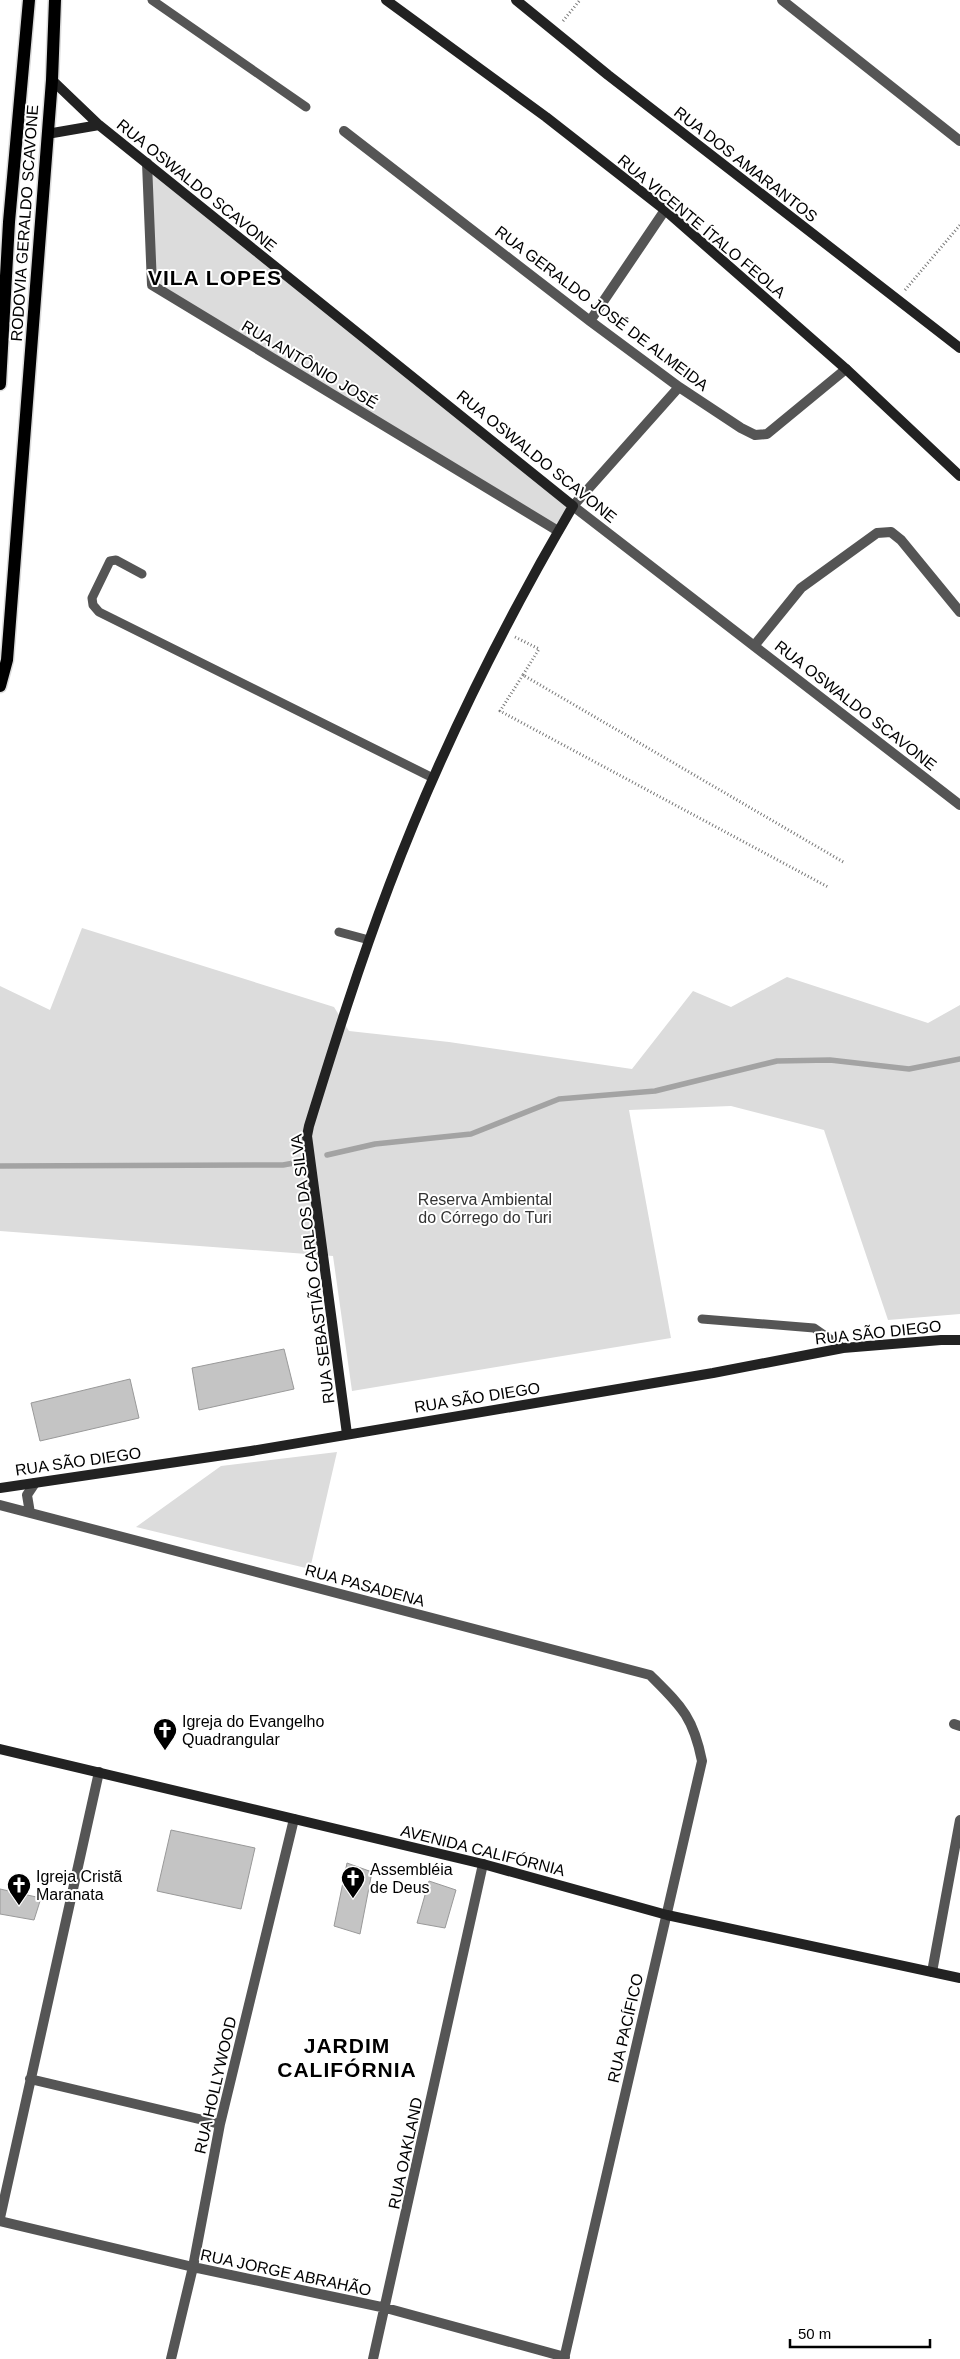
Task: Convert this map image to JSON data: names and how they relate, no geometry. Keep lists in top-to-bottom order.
{
  "streets": {
    "main road": ["RODOVIA GERALDO SCAVONE"],
    "street": [
      "RUA DOS AMARANTOS",
      "RUA OSWALDO SCAVONE",
      "RUA VICENTE ÍTALO FEOLA",
      "RUA GERALDO JOSÉ DE ALMEIDA",
      "RUA ANTÔNIO JOSÉ",
      "RUA SEBASTIÃO CARLOS DA SILVA",
      "RUA SÃO DIEGO",
      "RUA PASADENA",
      "AVENIDA CALIFÓRNIA",
      "RUA PACÍFICO",
      "RUA HOLLYWOOD",
      "RUA OAKLAND",
      "RUA JORGE ABRAHÃO"
    ]
  },
  "crossings": [
    ["RUA OSWALDO SCAVONE", "RODOVIA GERALDO SCAVONE"],
    ["RUA OSWALDO SCAVONE", "RUA ANTÔNIO JOSÉ"],
    ["RUA OSWALDO SCAVONE", "RUA SEBASTIÃO CARLOS DA SILVA"],
    ["RUA VICENTE ÍTALO FEOLA", "RUA GERALDO JOSÉ DE ALMEIDA"],
    ["RUA GERALDO JOSÉ DE ALMEIDA", "RUA SEBASTIÃO CARLOS DA SILVA"],
    ["RUA ANTÔNIO JOSÉ", "RUA SEBASTIÃO CARLOS DA SILVA"],
    ["RUA SEBASTIÃO CARLOS DA SILVA", "RUA SÃO DIEGO"],
    ["RUA PASADENA", "RUA PACÍFICO"],
    ["AVENIDA CALIFÓRNIA", "RUA PACÍFICO"],
    ["AVENIDA CALIFÓRNIA", "RUA HOLLYWOOD"],
    ["AVENIDA CALIFÓRNIA", "RUA OAKLAND"],
    ["RUA PACÍFICO", "RUA JORGE ABRAHÃO"],
    ["RUA HOLLYWOOD", "RUA JORGE ABRAHÃO"],
    ["RUA OAKLAND", "RUA JORGE ABRAHÃO"]
  ],
  "districts": ["VILA LOPES", "JARDIM CALIFÓRNIA"],
  "parks": ["Reserva Ambiental do Córrego do Turi"],
  "places": {
    "church": ["Igreja do Evangelho Quadrangular", "Assembléia de Deus", "Igreja Cristã Maranata"]
  },
  "scale_bar": "50 m"
}
